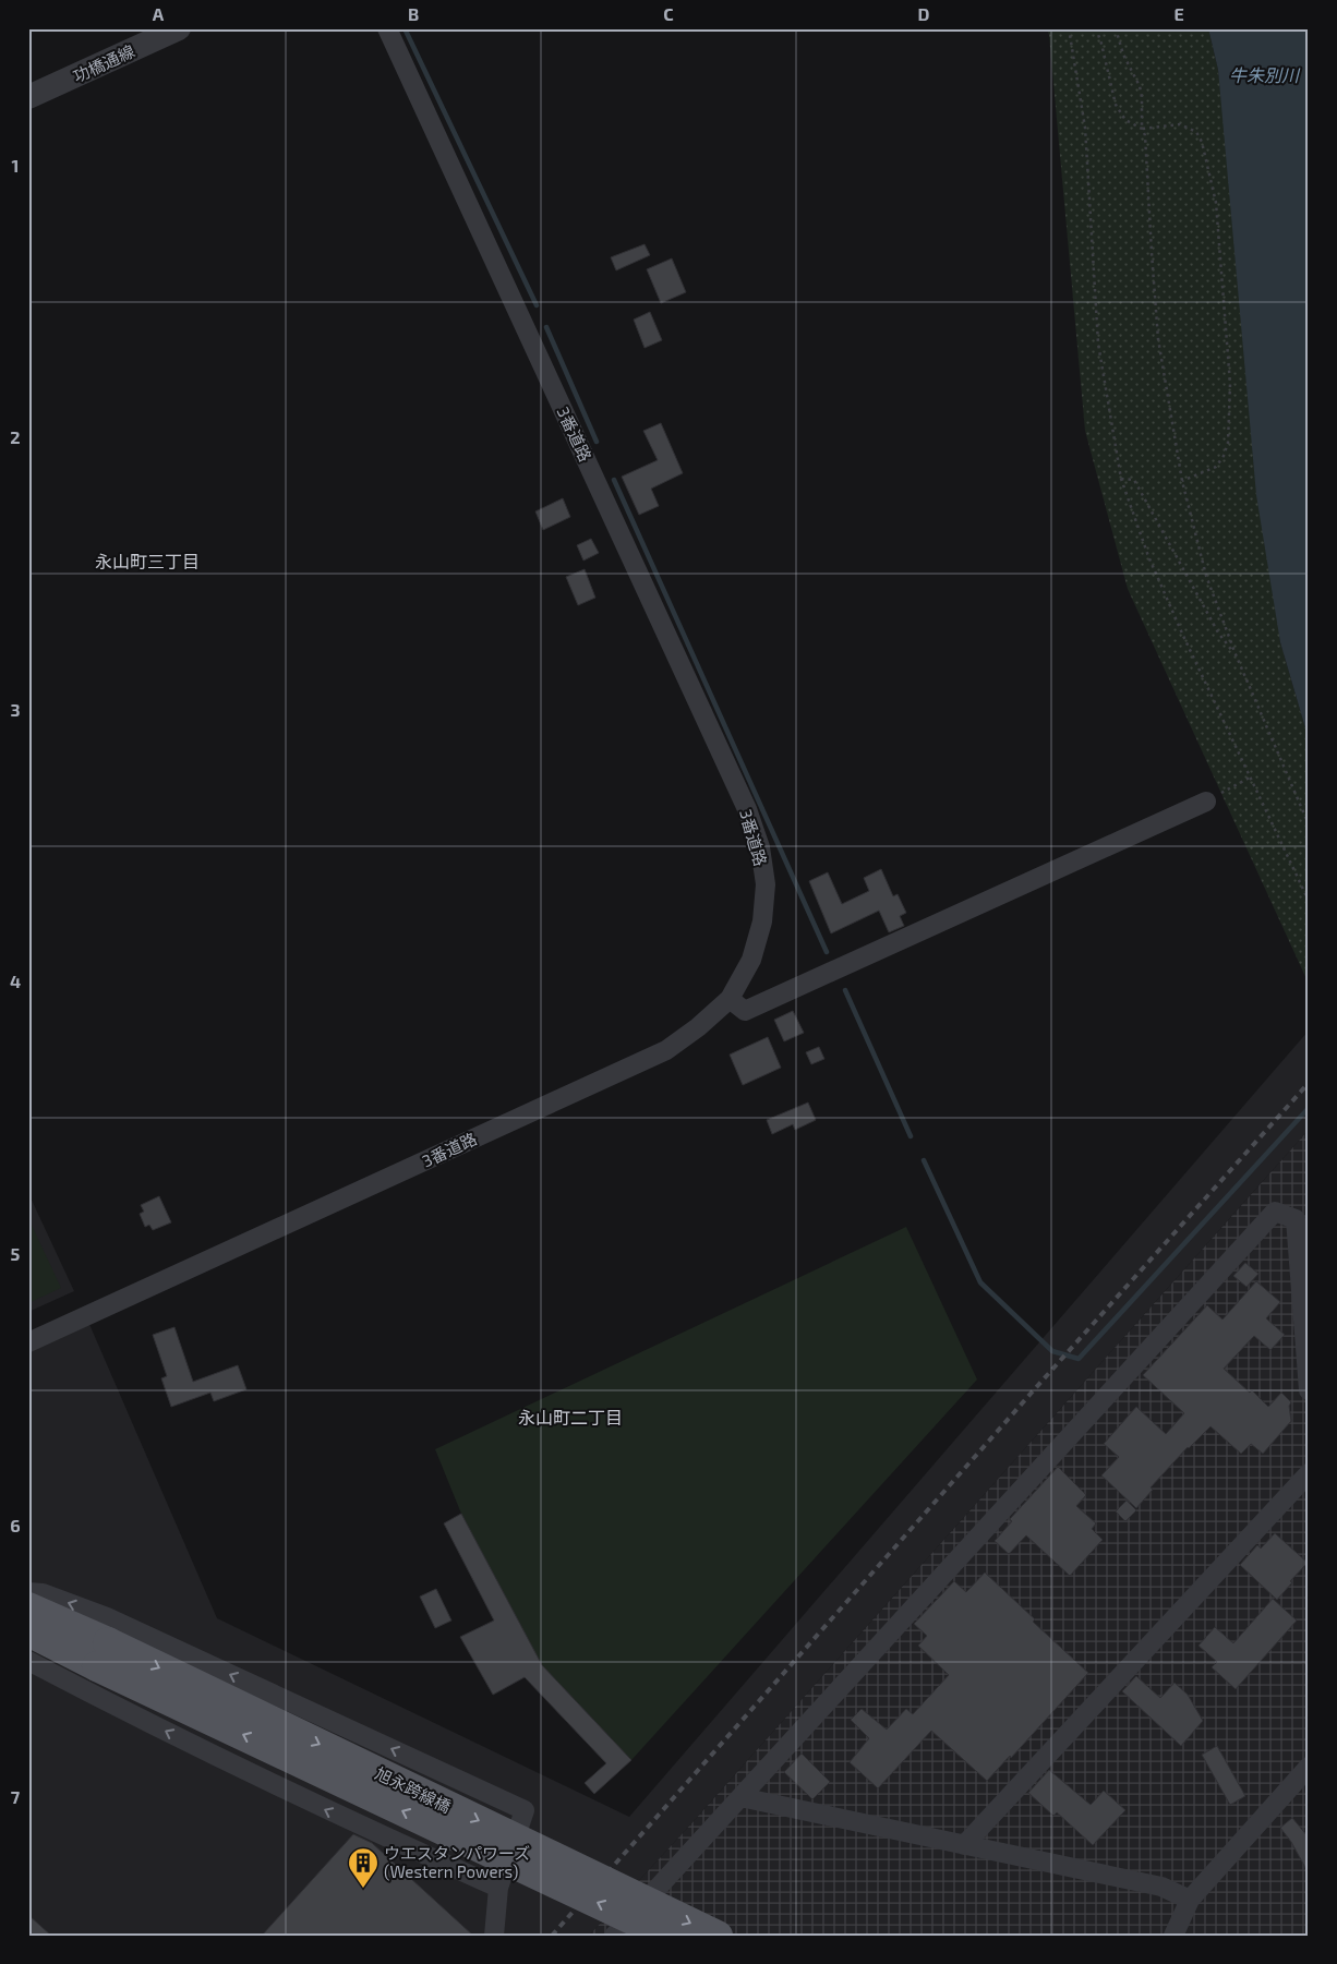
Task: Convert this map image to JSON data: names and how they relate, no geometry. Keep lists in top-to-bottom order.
{
  "streets": {
    "main road": ["旭永跨線橋"],
    "street": ["功橋通線", "3番道路"]
  },
  "districts": ["永山町三丁目", "永山町二丁目"],
  "water": ["牛朱別川"],
  "places": {
    "building": ["ウエスタンパワーズ (Western Powers)"]
  },
  "grid": {
    "columns": [
      "A",
      "B",
      "C",
      "D",
      "E"
    ],
    "rows": [
      "1",
      "2",
      "3",
      "4",
      "5",
      "6",
      "7"
    ]
  }
}
